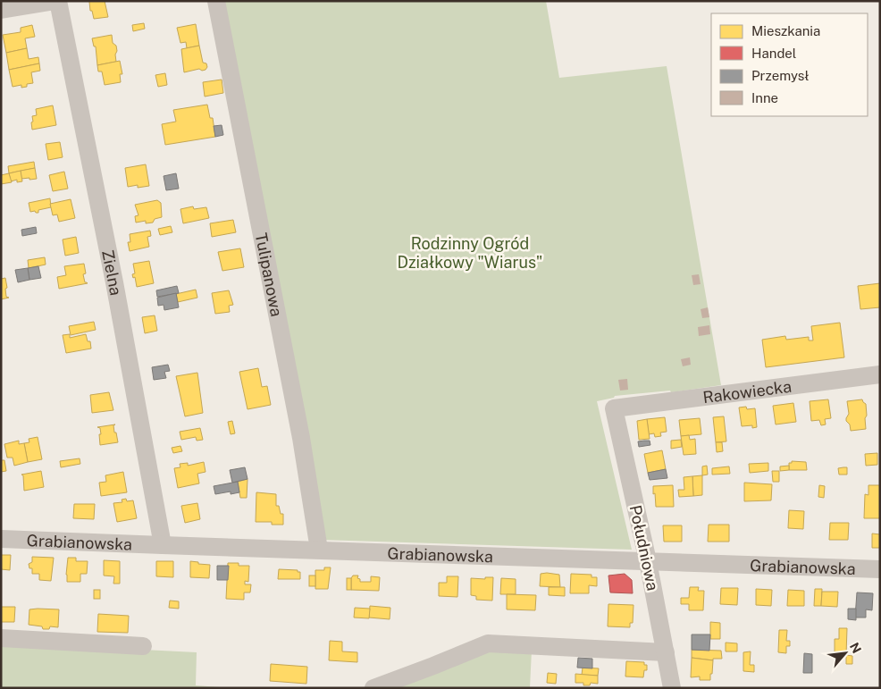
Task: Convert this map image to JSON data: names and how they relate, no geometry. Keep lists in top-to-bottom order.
{
  "streets": {
    "street": [
      "Zielna",
      "Tulipanowa",
      "Rakowiecka",
      "Grabianowska",
      "Południowa"
    ]
  },
  "crossings": [
    ["Zielna", "Grabianowska"],
    ["Tulipanowa", "Grabianowska"],
    ["Rakowiecka", "Południowa"],
    ["Grabianowska", "Południowa"]
  ],
  "parks": ["Rodzinny Ogród Działkowy \"Wiarus\""],
  "legend": [
    "Mieszkania",
    "Handel",
    "Przemysł",
    "Inne"
  ],
  "north": "top right"
}
